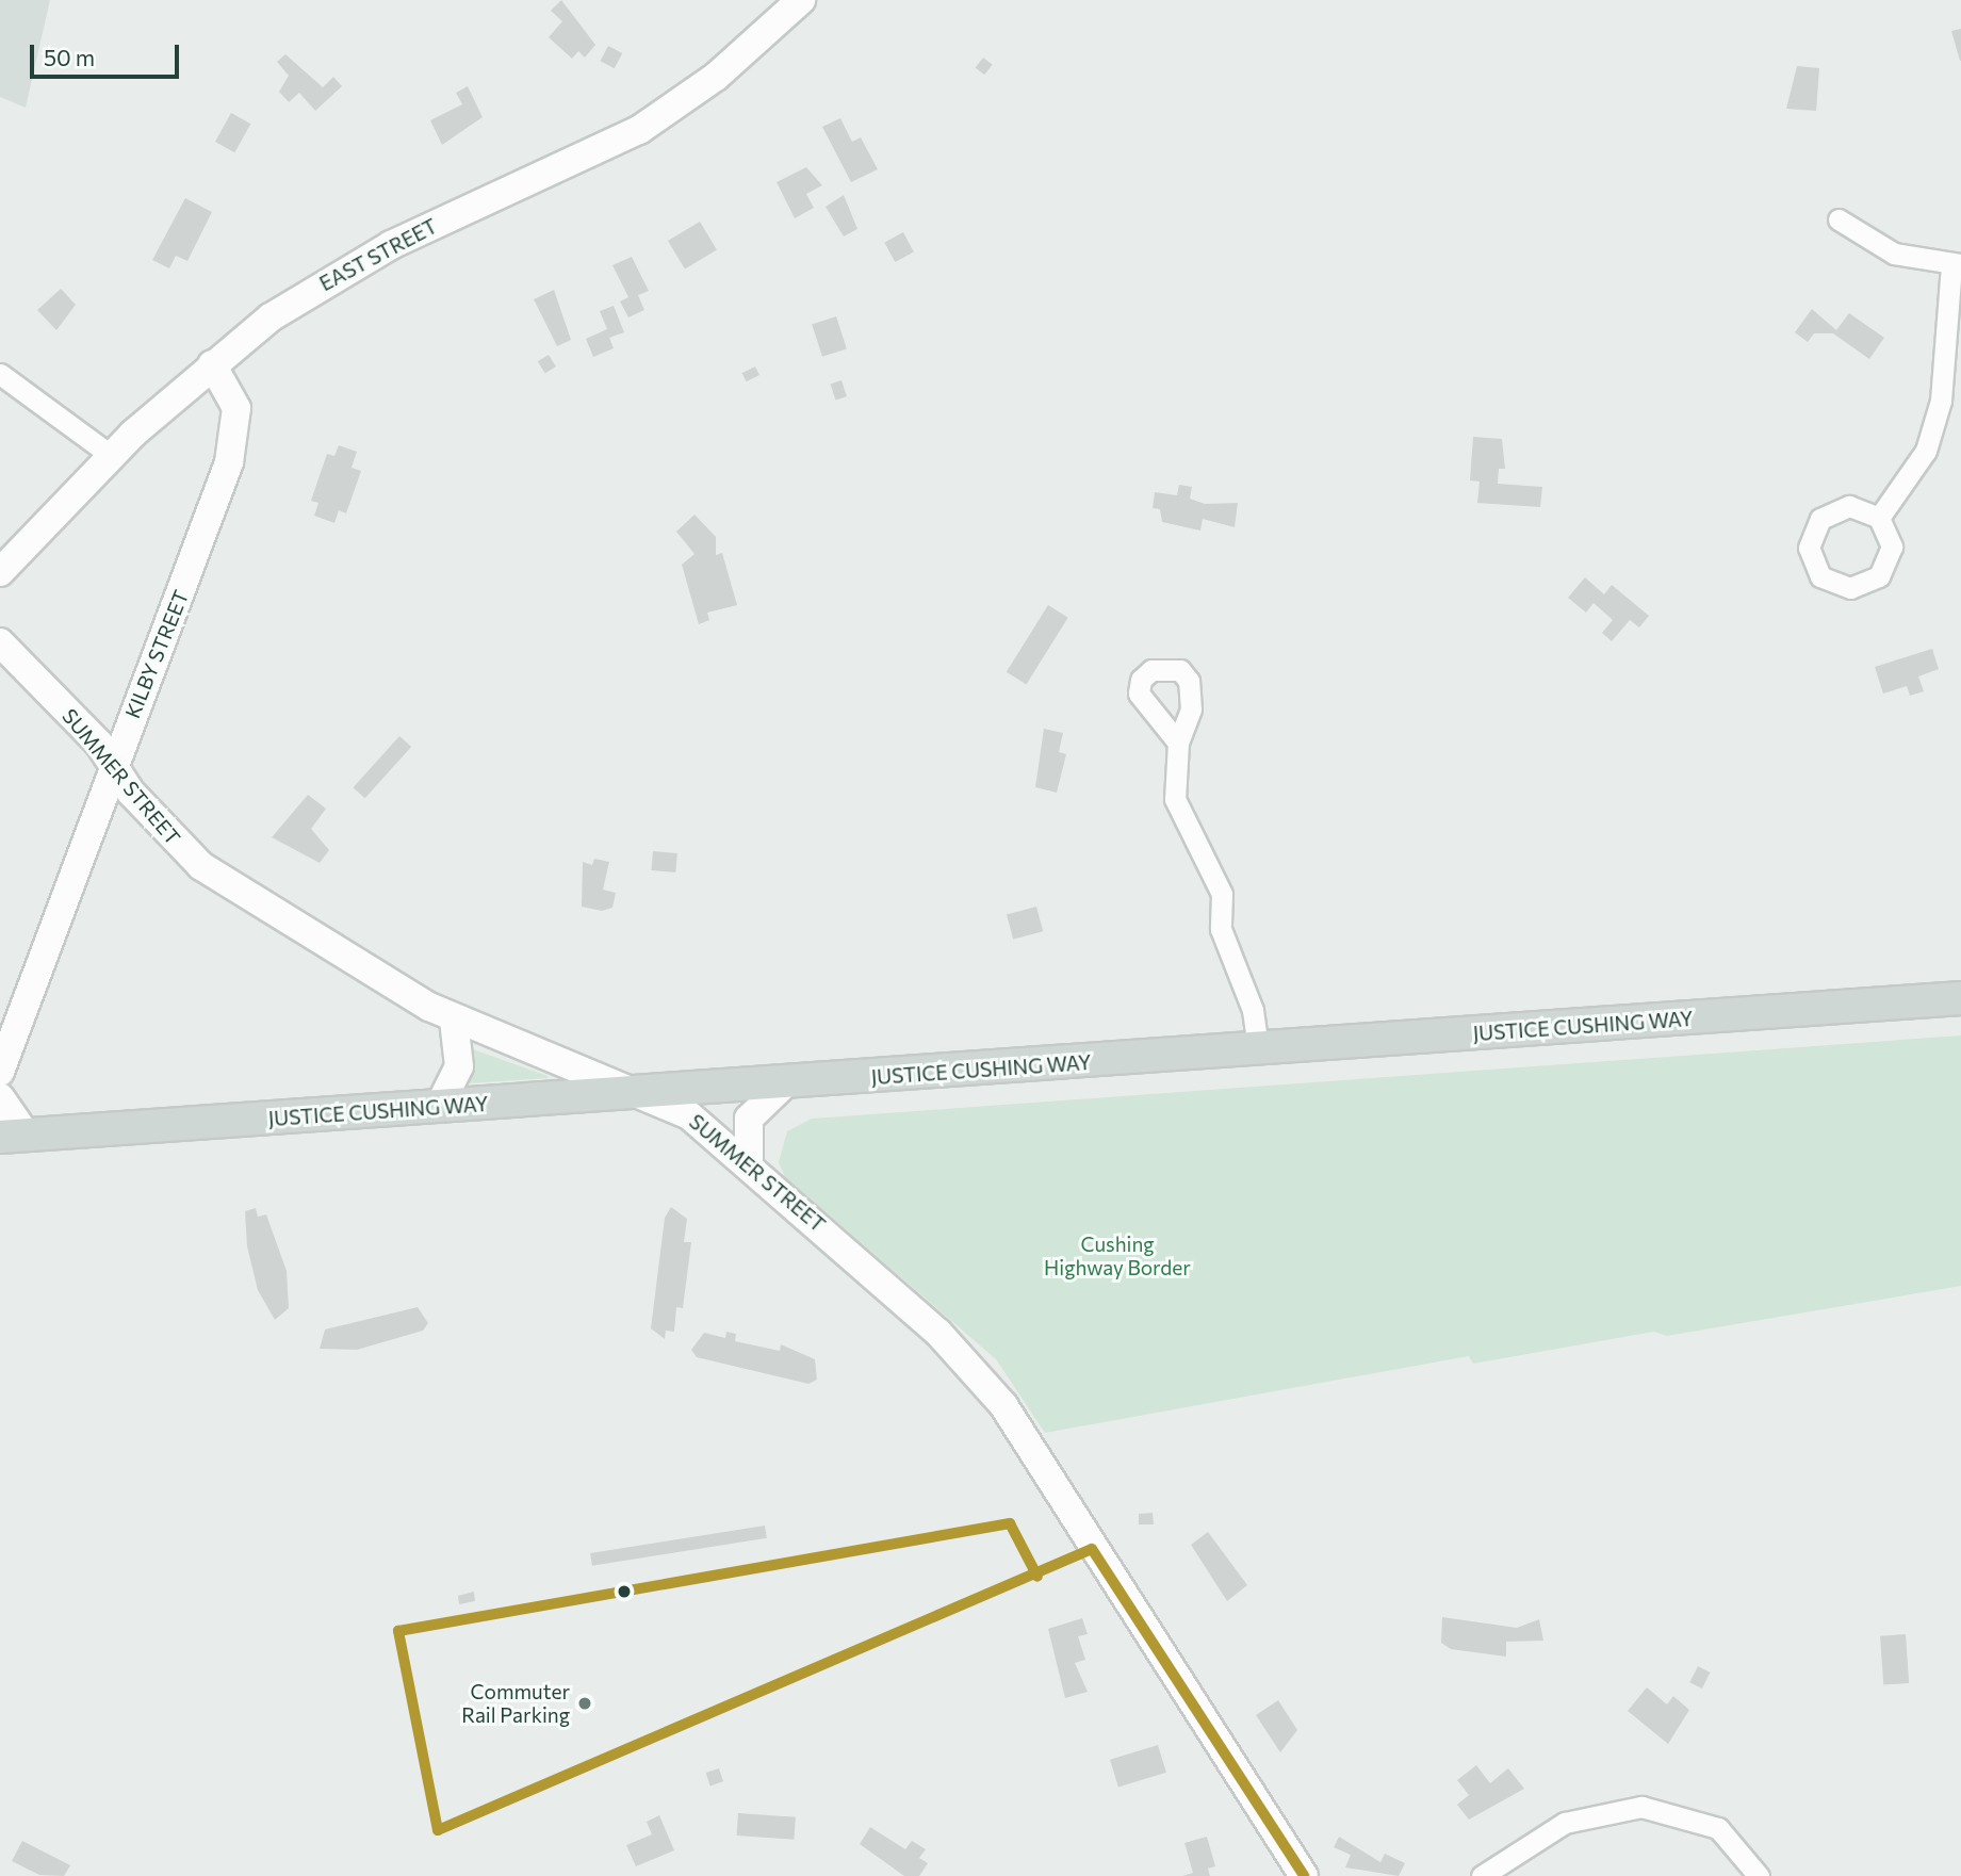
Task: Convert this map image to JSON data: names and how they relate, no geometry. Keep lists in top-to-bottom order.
{
  "streets": {
    "main road": ["JUSTICE CUSHING WAY"],
    "street": ["EAST STREET", "KILBY STREET", "SUMMER STREET"]
  },
  "crossings": [
    ["EAST STREET", "KILBY STREET"],
    ["KILBY STREET", "SUMMER STREET"],
    ["SUMMER STREET", "JUSTICE CUSHING WAY"]
  ],
  "parks": ["Cushing Highway Border"],
  "places": ["Commuter Rail Parking"],
  "scale_bar": "50 m"
}
